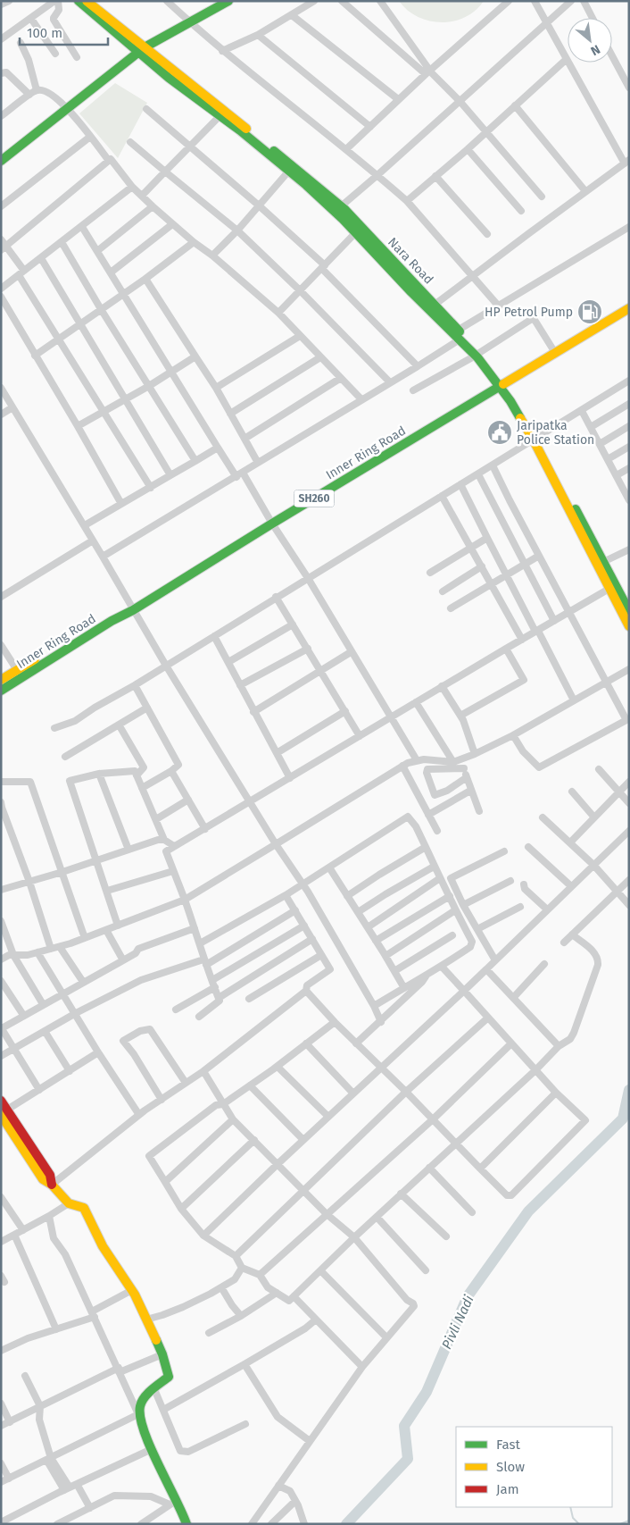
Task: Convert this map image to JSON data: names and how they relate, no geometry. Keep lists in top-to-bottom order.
{
  "streets": {
    "main road": ["Nara Road", "Inner Ring Road"]
  },
  "crossings": [
    ["Nara Road", "Inner Ring Road"]
  ],
  "water": ["Pivli Nadi"],
  "places": {
    "fuel station": ["HP Petrol Pump"],
    "public building": ["Jaripatka Police Station"]
  },
  "legend": ["Fast", "Slow", "Jam"],
  "scale_bar": "100 m",
  "north": "bottom right"
}
